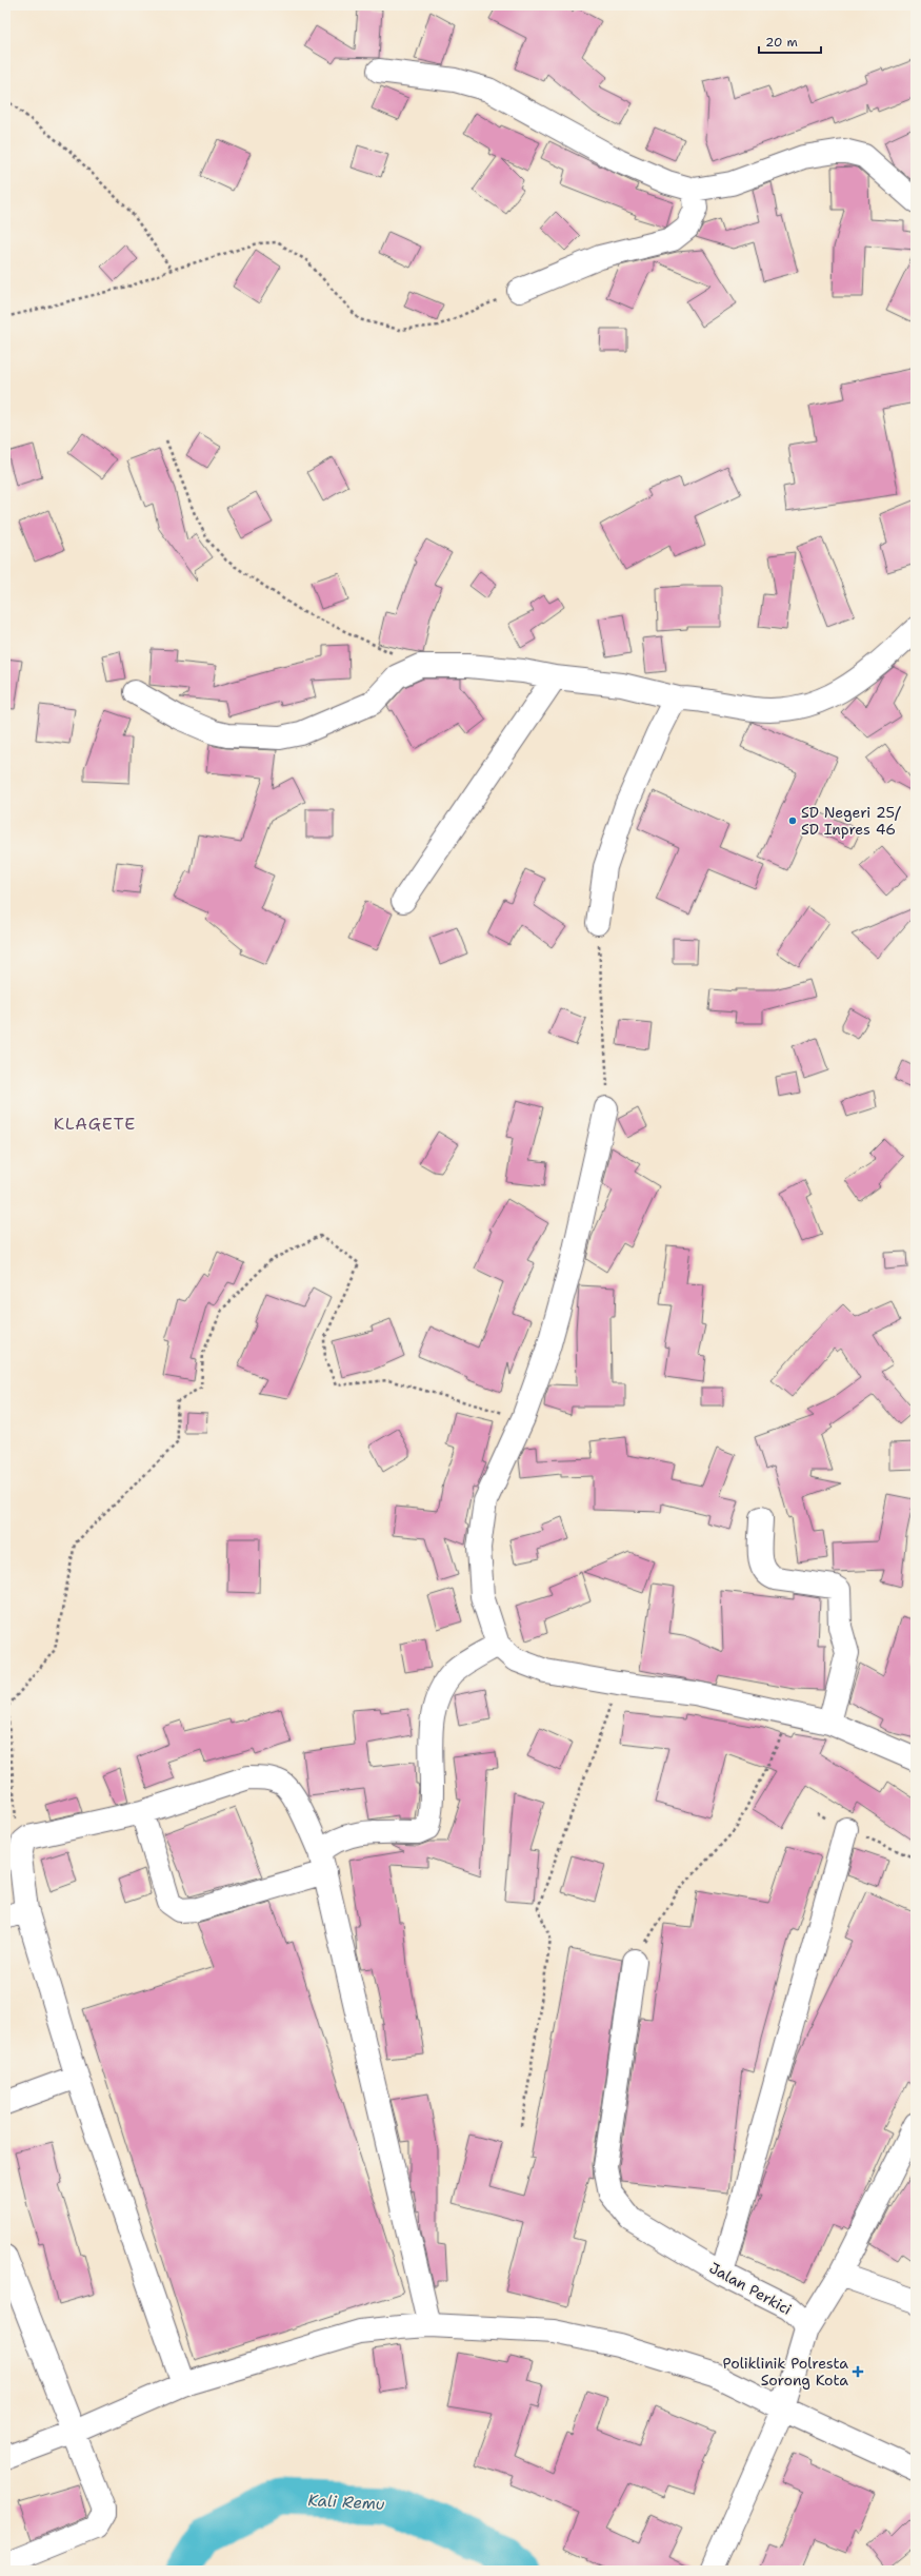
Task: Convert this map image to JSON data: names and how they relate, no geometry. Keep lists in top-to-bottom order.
{
  "streets": {
    "street": ["Jalan Perkici"]
  },
  "districts": ["KLAGETE"],
  "water": ["Kali Remu"],
  "places": {
    "other": ["SD Negeri 25/ SD Inpres 46"],
    "health": ["Poliklinik Polresta Sorong Kota"]
  },
  "scale_bar": "20 m"
}
